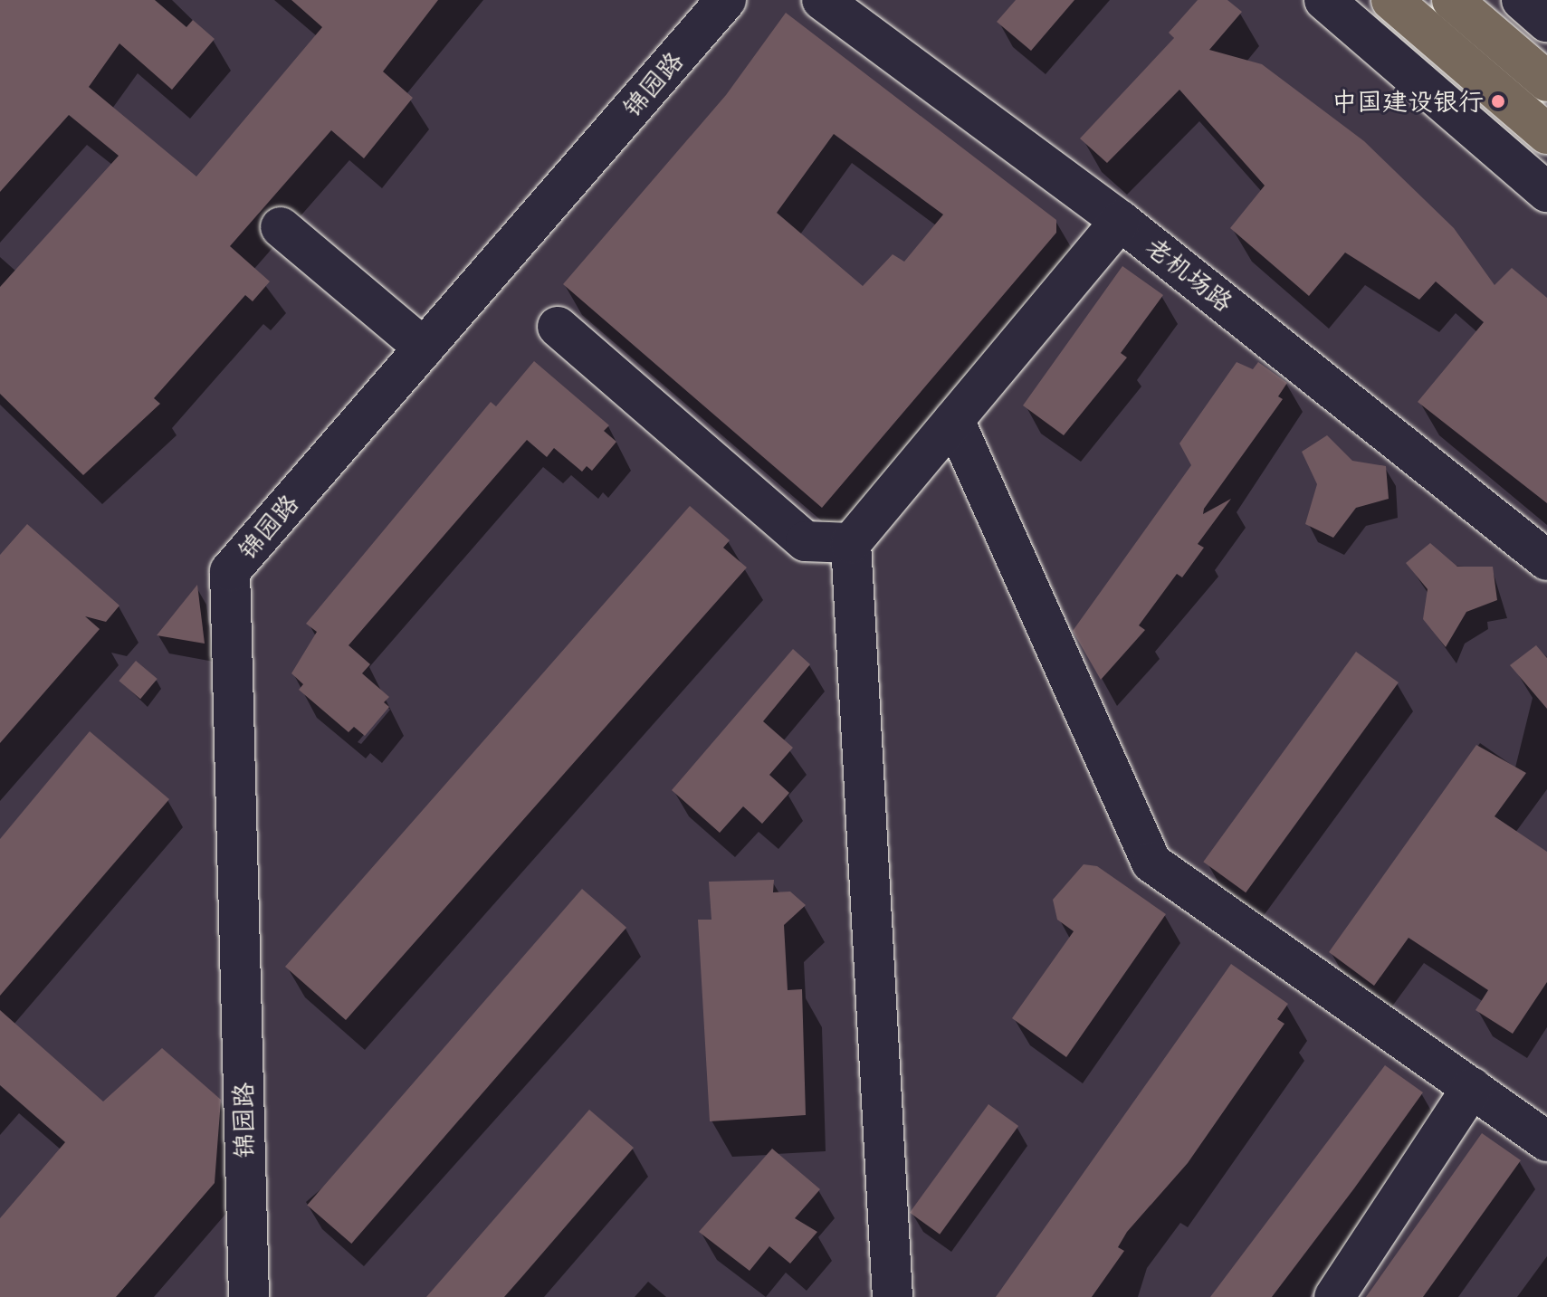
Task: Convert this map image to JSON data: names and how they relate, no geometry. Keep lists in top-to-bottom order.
{
  "streets": {
    "street": ["锦园路", "老机场路"]
  },
  "places": ["中国建设银行"]
}
